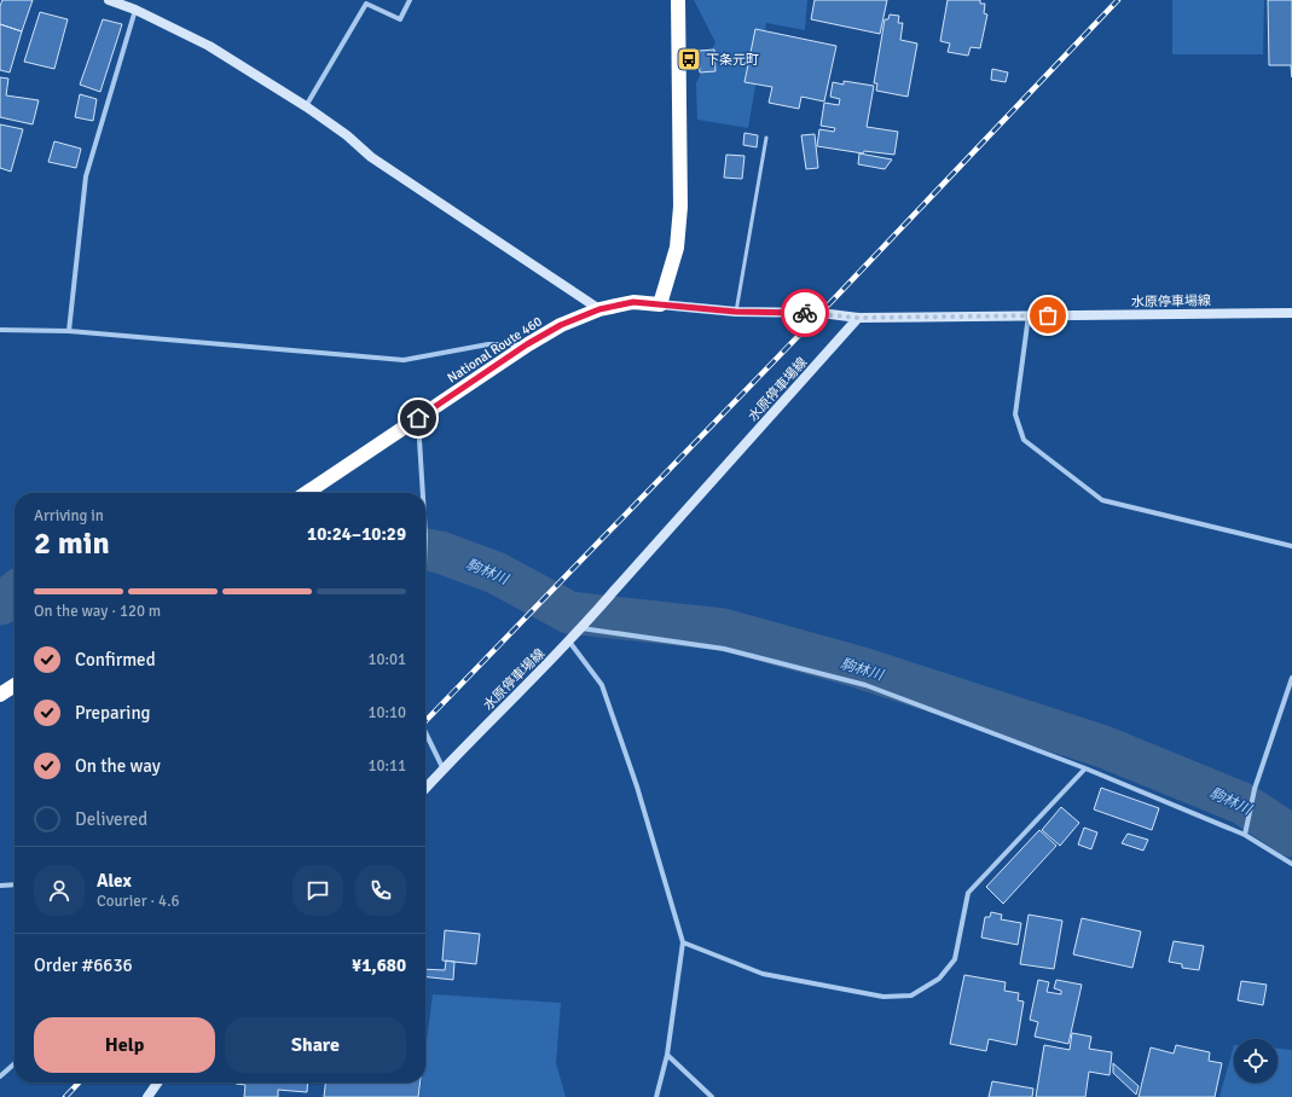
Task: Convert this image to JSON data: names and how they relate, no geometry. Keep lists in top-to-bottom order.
{
  "streets": {
    "highway": ["National Route 460"],
    "main road": ["水原停車場線"]
  },
  "water": ["駒林川"],
  "places": {
    "bus stop": ["下条元町"]
  },
  "page": {
    "heading": ["2 min", "Arriving in", "10:24–10:29"],
    "panel": [
      "Alex",
      "Courier · 4.6",
      "Order #6636",
      "¥1,680"
    ],
    "bar": "On the way · 120 m",
    "list": [
      ["Confirmed", "10:01"],
      ["Preparing", "10:10"],
      ["On the way", "10:11"],
      "Delivered"
    ],
    "buttons": ["Help", "Share"]
  }
}
